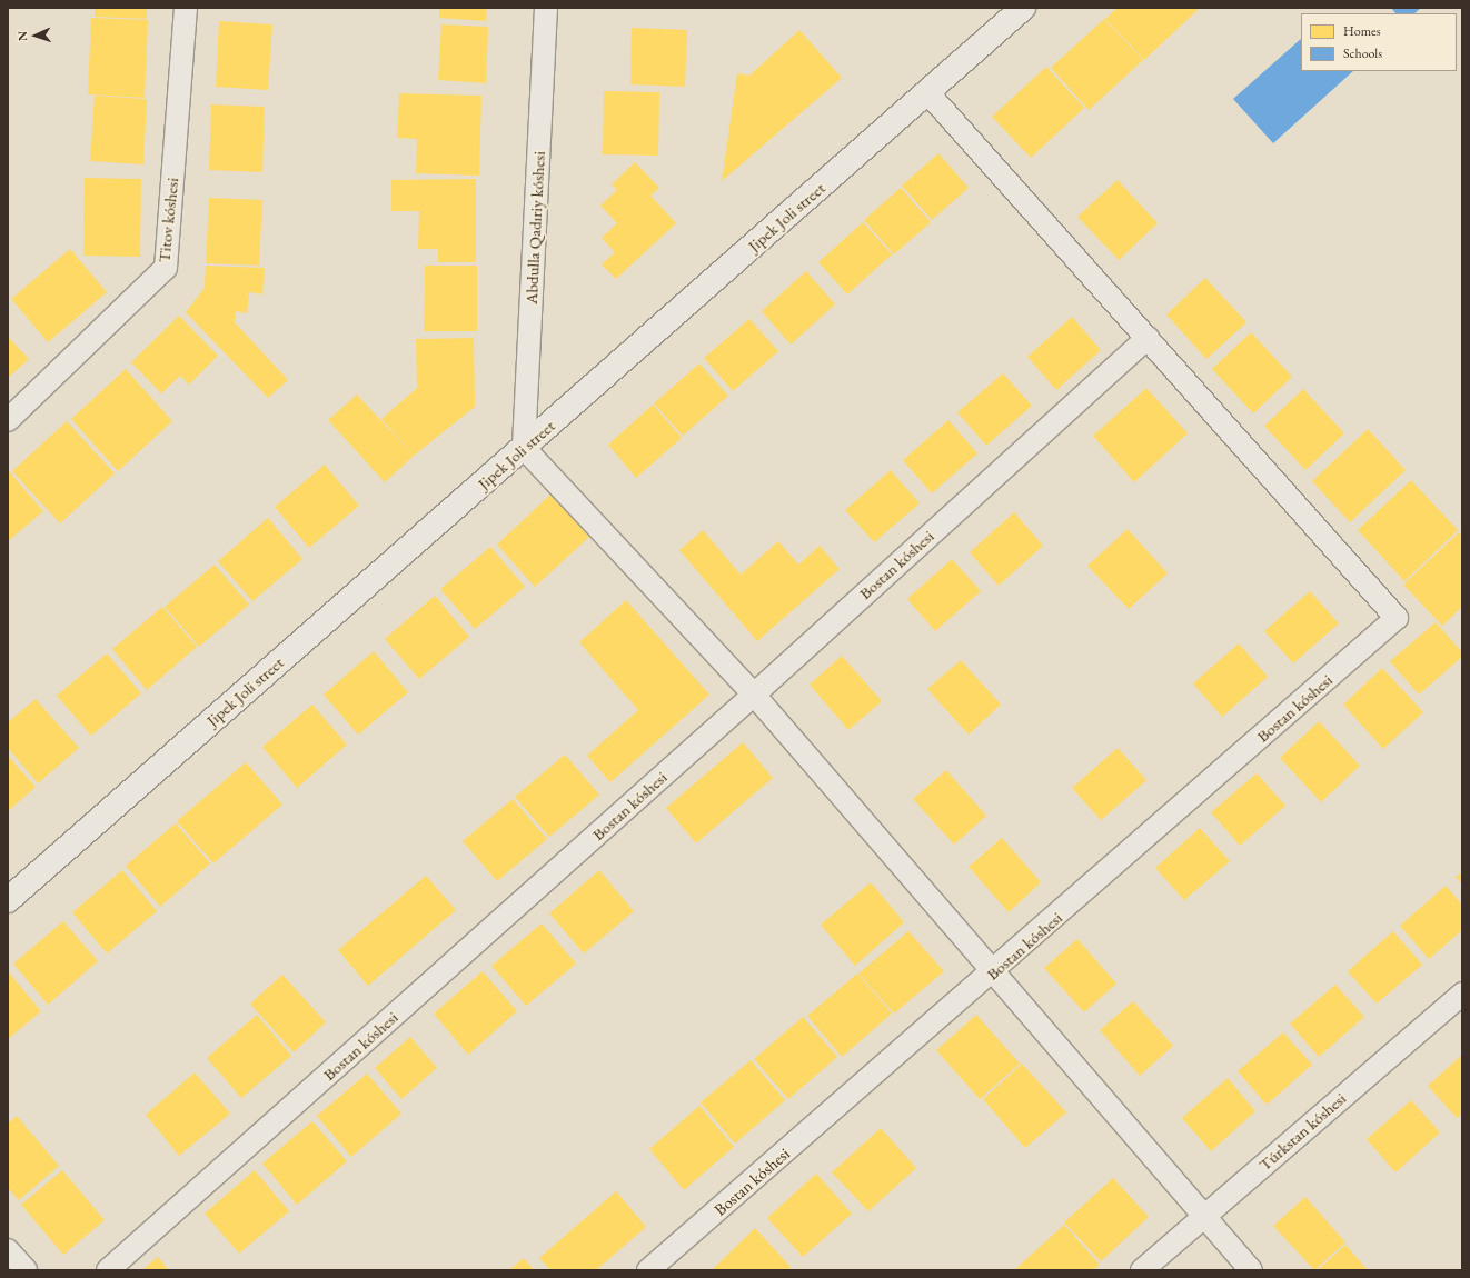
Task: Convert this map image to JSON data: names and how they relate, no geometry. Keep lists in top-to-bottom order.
{
  "streets": {
    "street": [
      "Jipek Joli street",
      "Titov kóshesi",
      "Abdulla Qadıriy kóshesi",
      "Bostan kóshesi",
      "Túrkstan kóshesi"
    ]
  },
  "crossings": [
    ["Jipek Joli street", "Abdulla Qadıriy kóshesi"]
  ],
  "legend": ["Homes", "Schools"],
  "north": "left"
}
